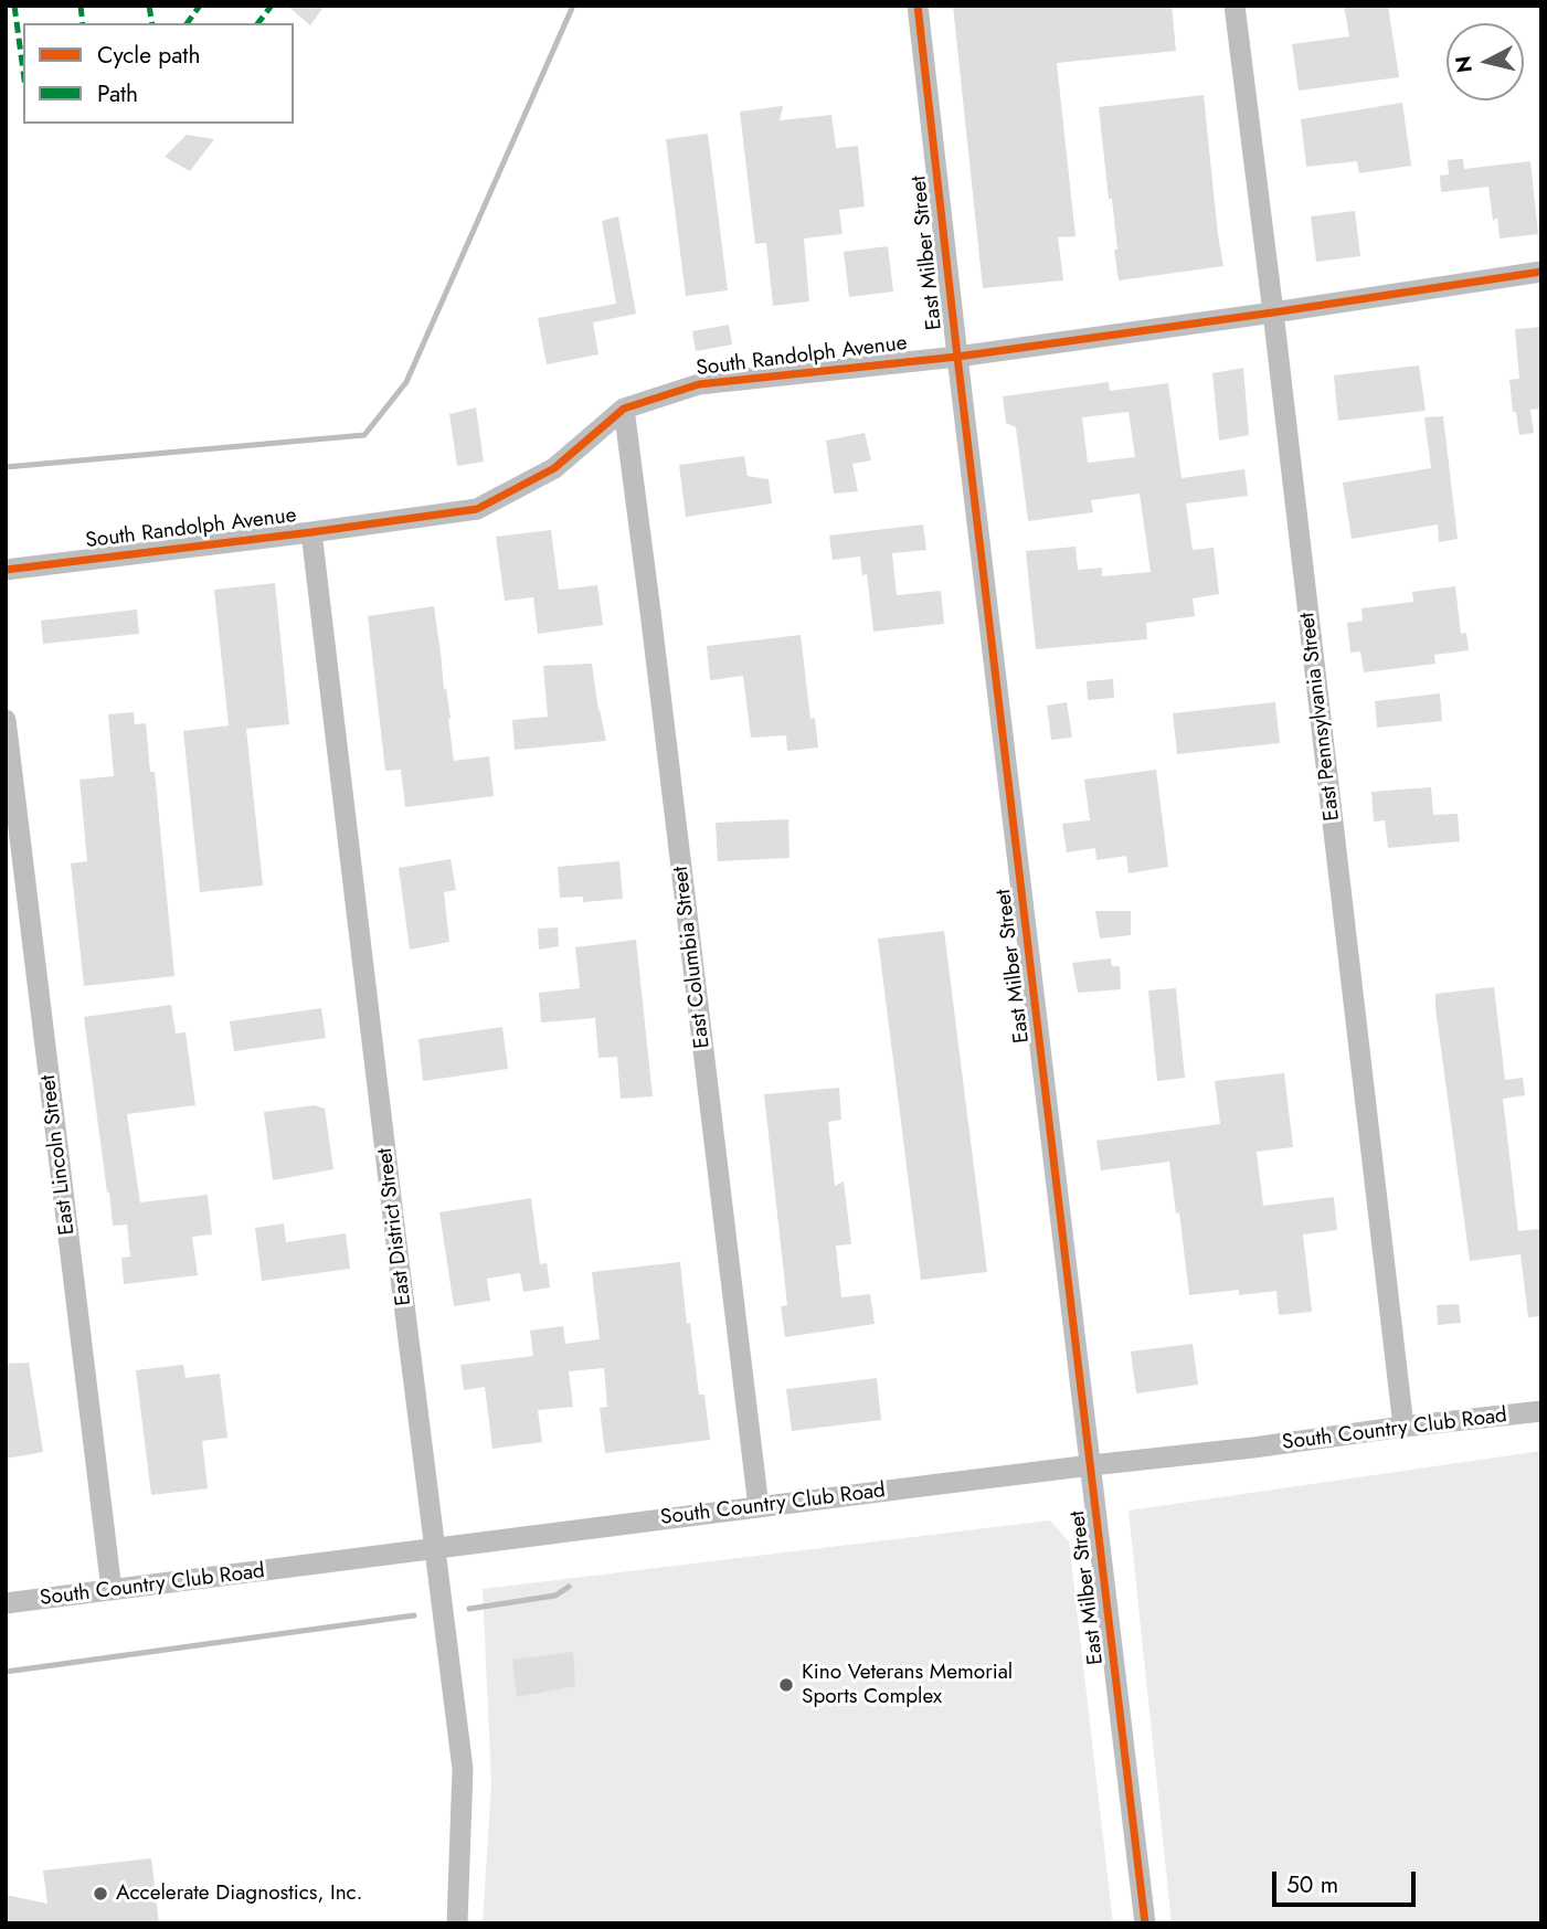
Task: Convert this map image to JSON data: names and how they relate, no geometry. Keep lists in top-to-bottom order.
{
  "streets": {
    "street": [
      "East Milber Street",
      "South Randolph Avenue",
      "East Pennsylvania Street",
      "East Columbia Street",
      "East Lincoln Street",
      "East District Street",
      "South Country Club Road"
    ]
  },
  "crossings": [
    ["East Milber Street", "South Randolph Avenue"],
    ["East Milber Street", "South Country Club Road"],
    ["South Randolph Avenue", "East Pennsylvania Street"],
    ["South Randolph Avenue", "East Columbia Street"],
    ["South Randolph Avenue", "East District Street"],
    ["East Pennsylvania Street", "South Country Club Road"],
    ["East Columbia Street", "South Country Club Road"],
    ["East Lincoln Street", "South Country Club Road"],
    ["East District Street", "South Country Club Road"]
  ],
  "places": ["Kino Veterans Memorial Sports Complex", "Accelerate Diagnostics, Inc."],
  "legend": ["Cycle path", "Path"],
  "scale_bar": "50 m",
  "north": "left"
}
